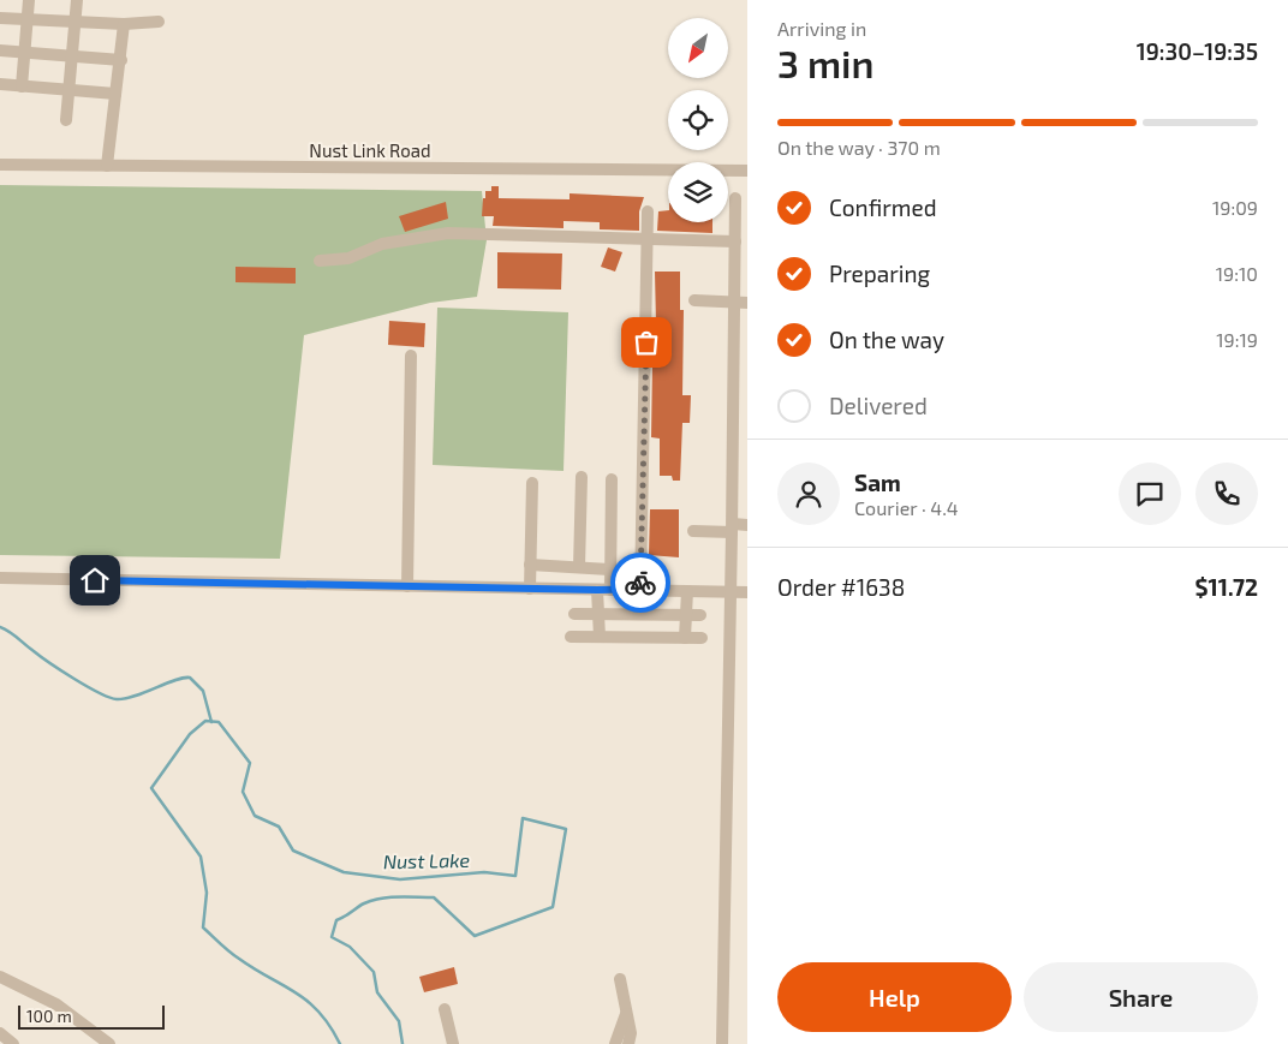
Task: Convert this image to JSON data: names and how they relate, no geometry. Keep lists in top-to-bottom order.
{
  "streets": {
    "street": ["Nust Link Road"]
  },
  "water": ["Nust Lake"],
  "scale_bar": "100 m",
  "north": "bottom left",
  "page": {
    "heading": ["3 min", "Arriving in", "19:30–19:35"],
    "panel": [
      "Sam",
      "Courier · 4.4",
      "Order #1638",
      "$11.72"
    ],
    "bar": "On the way · 370 m",
    "list": [
      ["Confirmed", "19:09"],
      ["Preparing", "19:10"],
      ["On the way", "19:19"],
      "Delivered"
    ],
    "buttons": ["Help", "Share"],
    "scale": "100 m"
  }
}
